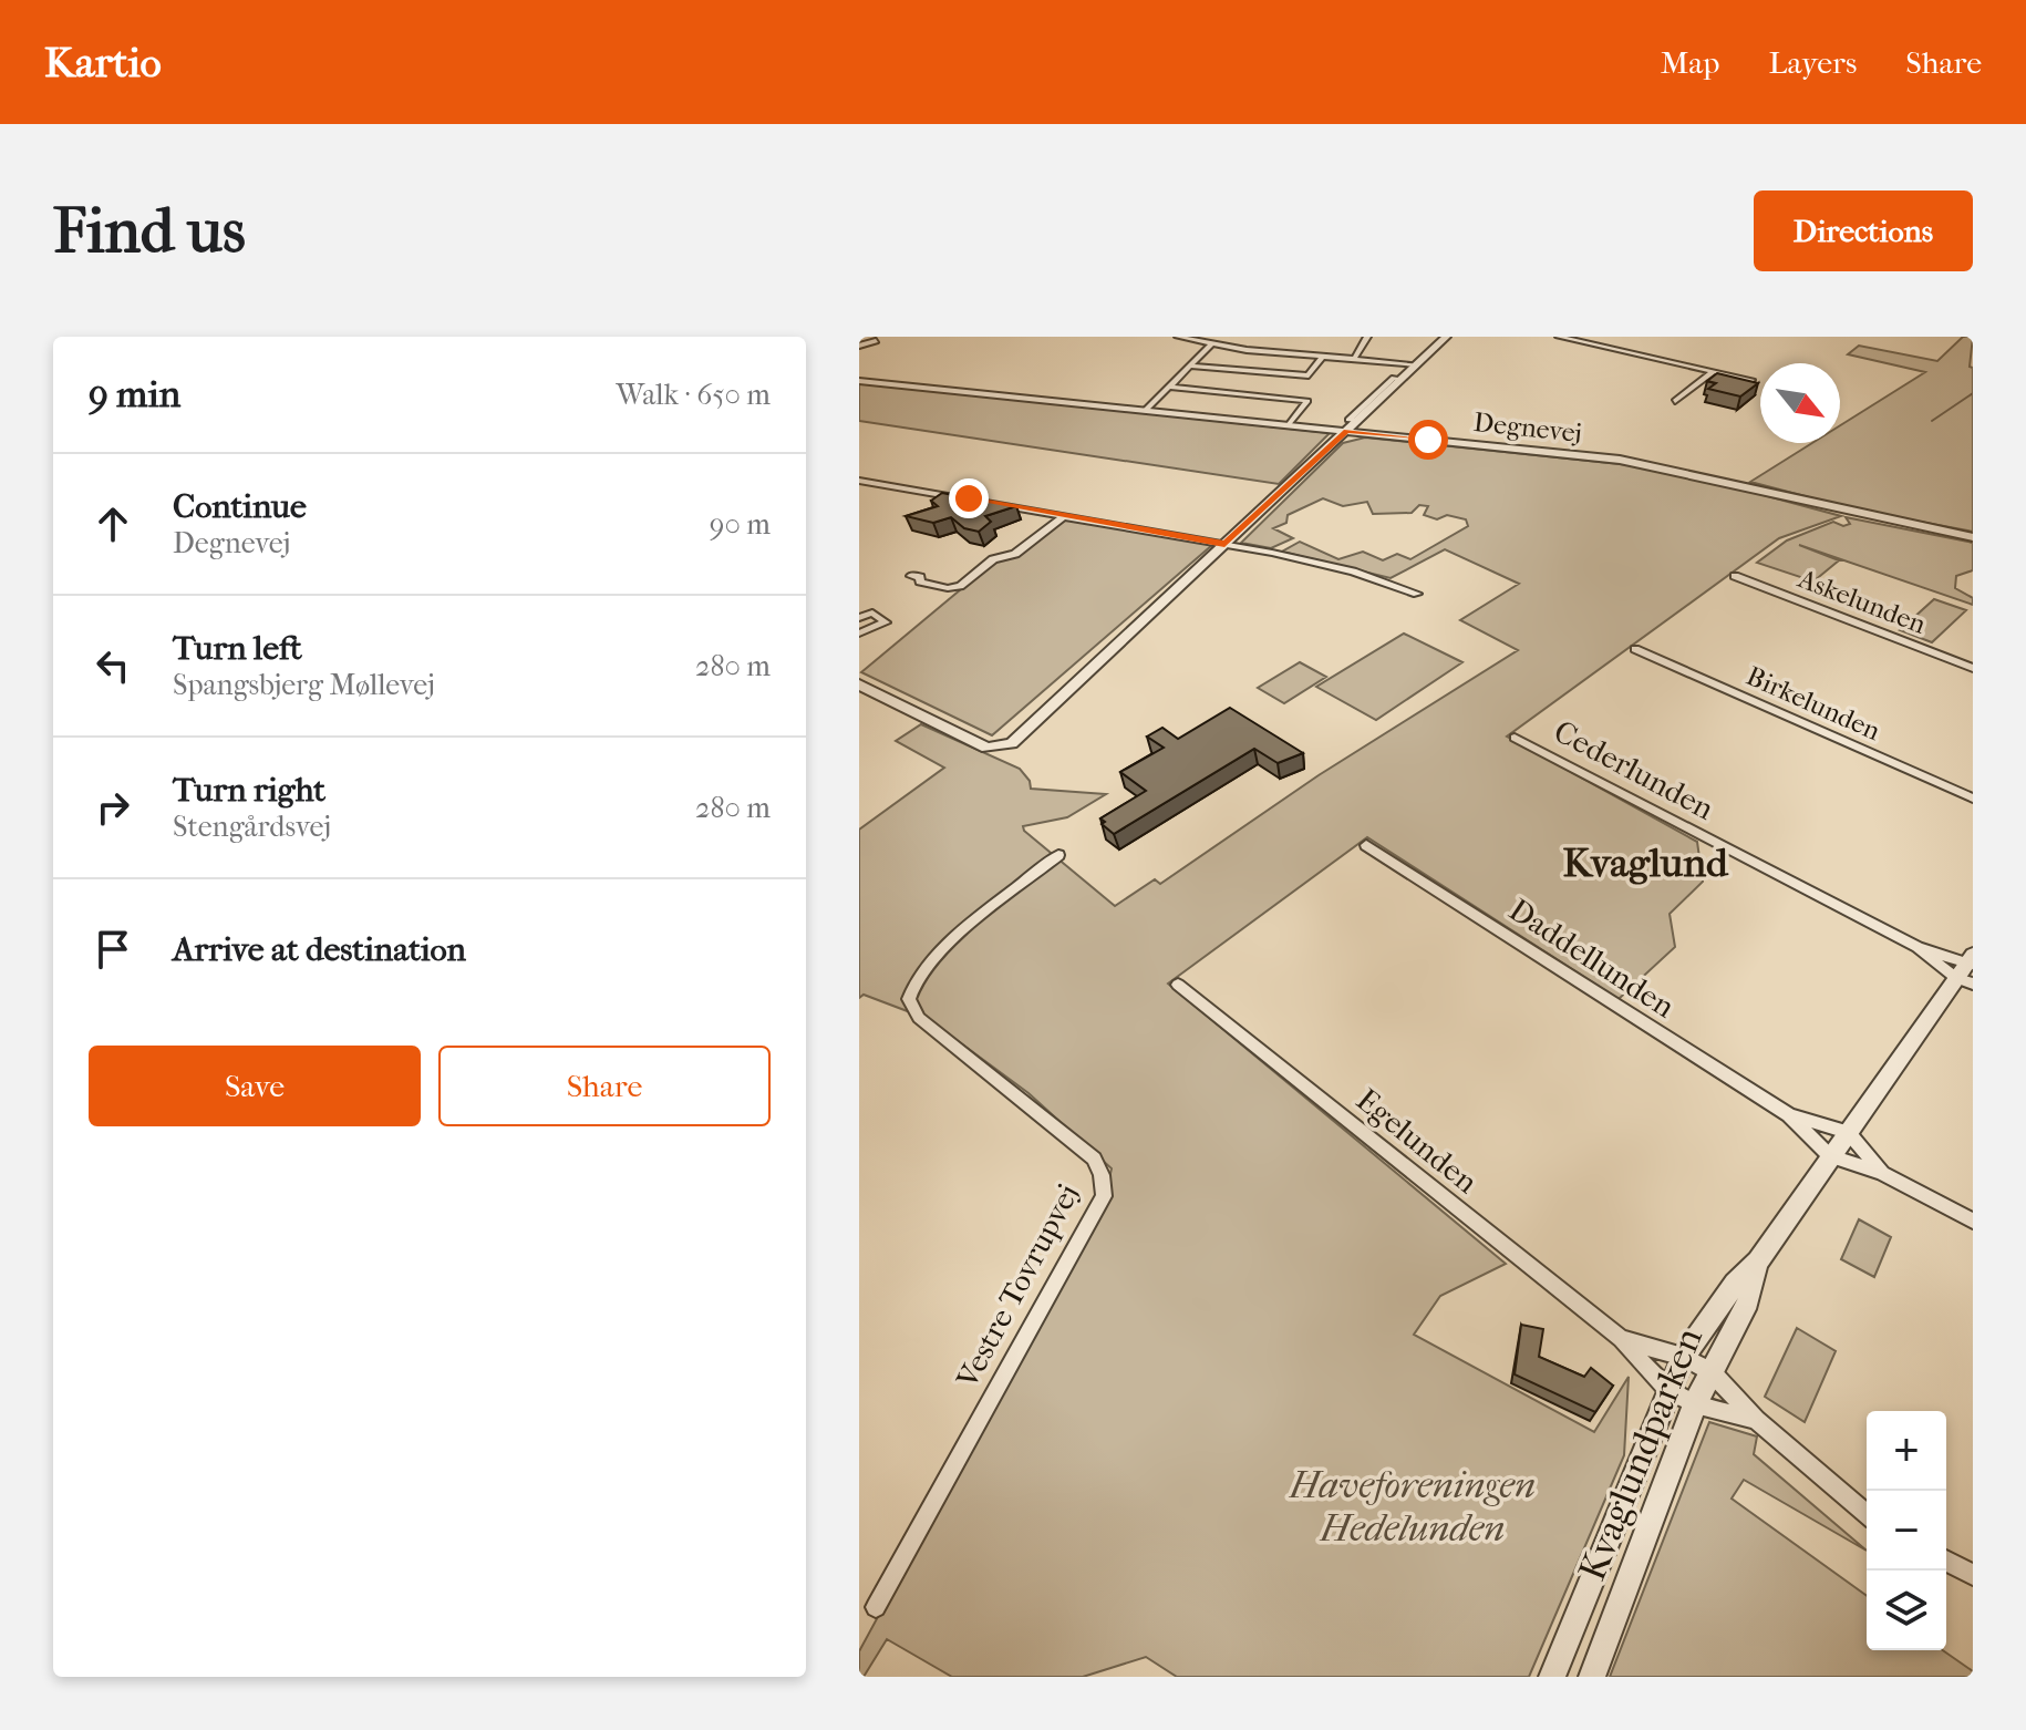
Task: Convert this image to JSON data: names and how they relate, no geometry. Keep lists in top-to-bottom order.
{
  "streets": {
    "street": [
      "Degnevej",
      "Askelunden",
      "Birkelunden",
      "Cederlunden",
      "Daddellunden",
      "Egelunden",
      "Vestre Tovrupvej",
      "Kvaglundparken"
    ]
  },
  "crossings": [
    ["Cederlunden", "Kvaglundparken"],
    ["Daddellunden", "Kvaglundparken"],
    ["Egelunden", "Kvaglundparken"]
  ],
  "districts": ["Kvaglund"],
  "parks": ["Haveforeningen Hedelunden"],
  "north": "bottom right",
  "page": {
    "header": "Kartio",
    "nav": ["Map", "Layers", "Share"],
    "buttons": [
      "Directions",
      ["Save", "Share"]
    ],
    "title": "Find us",
    "heading": ["9 min", "Walk · 650 m"],
    "list": [
      ["Continue", "Degnevej", "90 m"],
      ["Turn left", "Spangsbjerg Møllevej", "280 m"],
      ["Turn right", "Stengårdsvej", "280 m"],
      "Arrive at destination"
    ],
    "map_buttons": ["+", "−"]
  }
}
